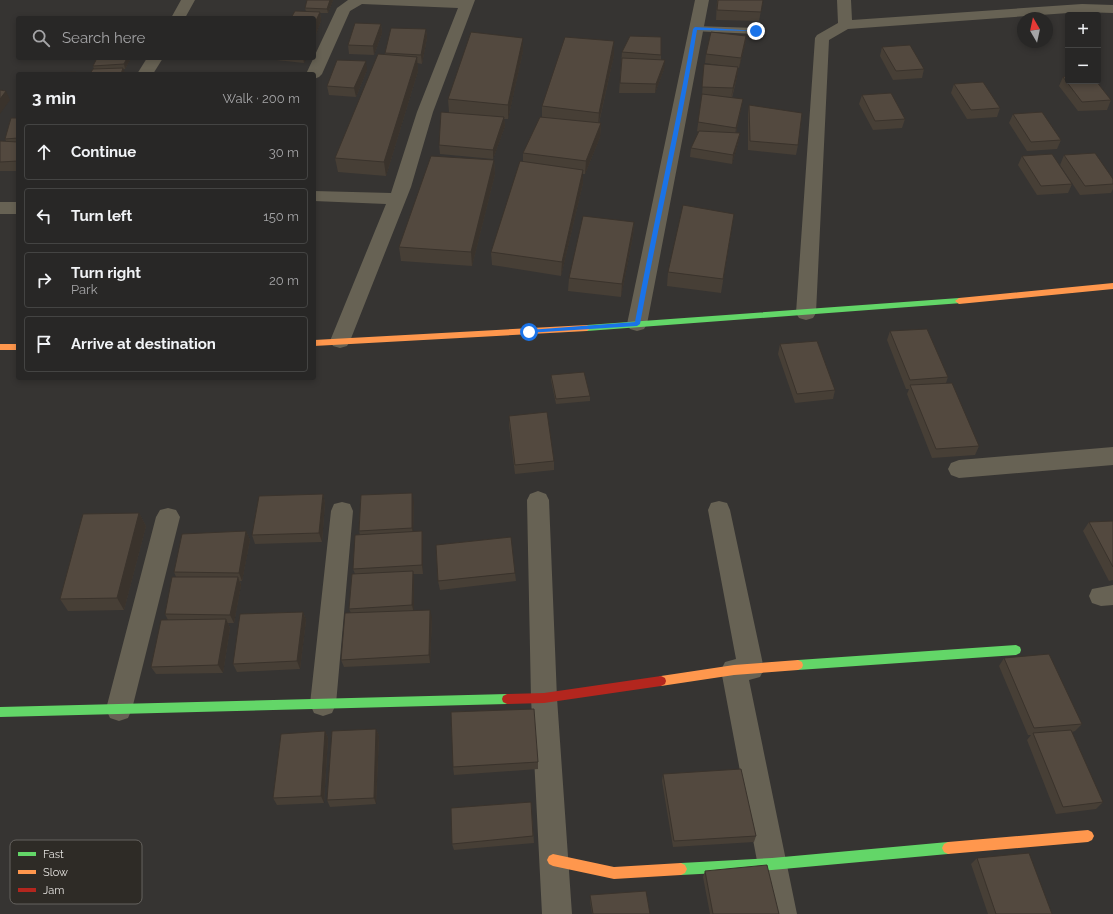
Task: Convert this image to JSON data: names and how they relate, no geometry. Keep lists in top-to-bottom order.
{
  "legend": ["Fast", "Slow", "Jam"],
  "north": "top",
  "page": {
    "map_buttons": ["+", "−"],
    "search": "Search here",
    "heading": ["3 min", "Walk · 200 m"],
    "list": [
      ["Continue", "30 m"],
      ["Turn left", "150 m"],
      ["Turn right", "Park", "20 m"],
      "Arrive at destination"
    ]
  }
}
